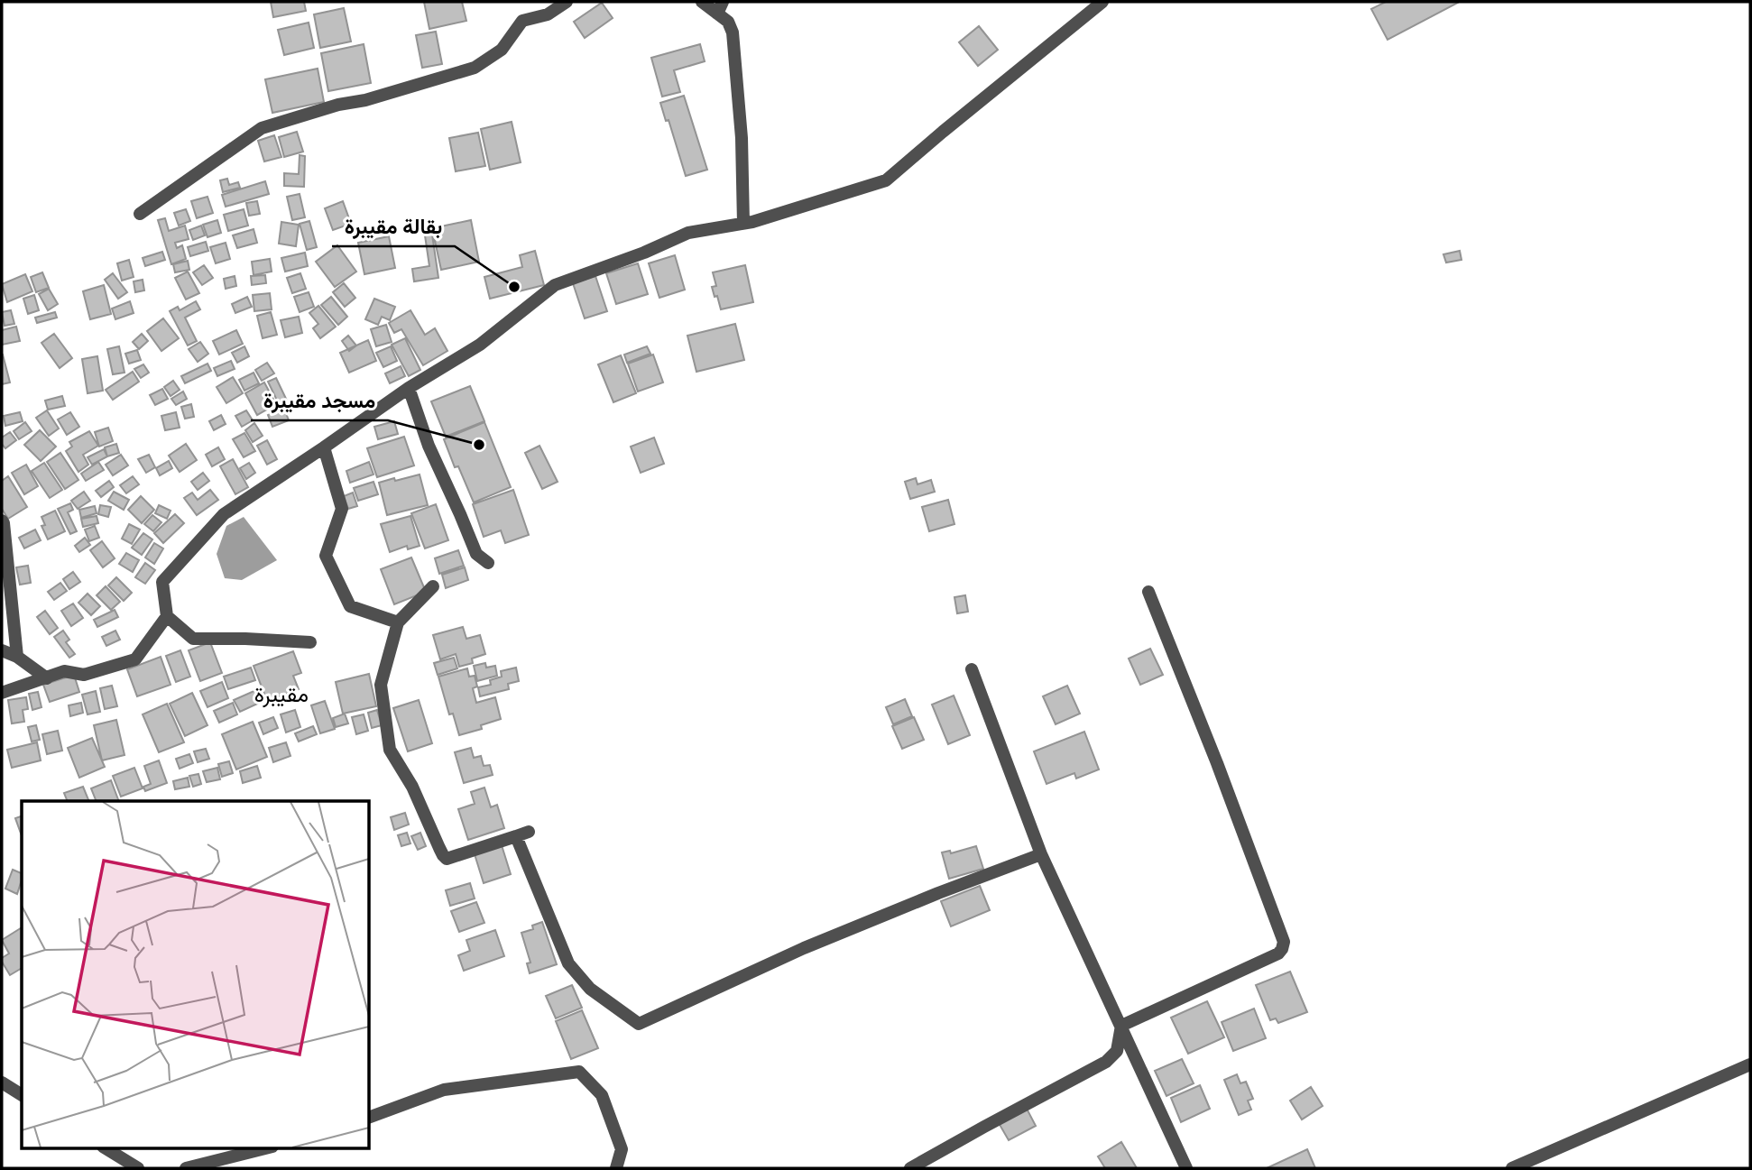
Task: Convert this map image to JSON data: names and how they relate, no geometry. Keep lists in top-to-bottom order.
{
  "districts": ["مقيبرة"],
  "places": ["بقالة مقيبرة", "مسجد مقيبرة"]
}
